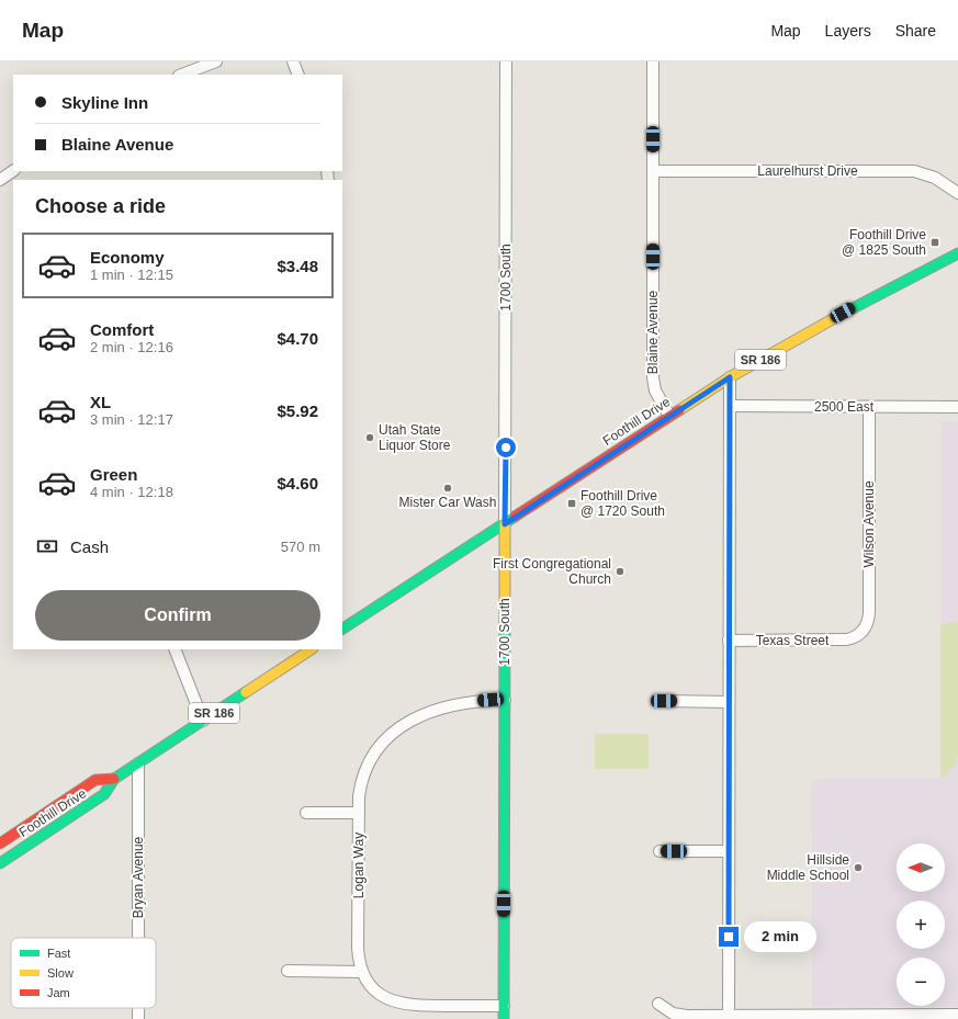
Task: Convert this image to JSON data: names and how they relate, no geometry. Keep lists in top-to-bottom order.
{
  "streets": {
    "main road": ["1700 South", "SR 186", "Foothill Drive"],
    "street": [
      "Laurelhurst Drive",
      "Blaine Avenue",
      "2500 East",
      "Wilson Avenue",
      "Texas Street",
      "Logan Way",
      "Bryan Avenue"
    ]
  },
  "crossings": [
    ["Laurelhurst Drive", "Blaine Avenue"],
    ["1700 South", "Foothill Drive"],
    ["1700 South", "Logan Way"],
    ["Blaine Avenue", "Foothill Drive"],
    ["2500 East", "Wilson Avenue"],
    ["Foothill Drive", "Bryan Avenue"],
    ["Wilson Avenue", "Texas Street"]
  ],
  "places": {
    "transit": ["Foothill Drive @ 1825 South", "Foothill Drive @ 1720 South"],
    "other": [
      "Utah State Liquor Store",
      "Mister Car Wash",
      "First Congregational Church",
      "Hillside Middle School"
    ]
  },
  "legend": ["Fast", "Slow", "Jam"],
  "north": "left",
  "page": {
    "header": "Map",
    "nav": ["Map", "Layers", "Share"],
    "banner": ["Skyline Inn", "Blaine Avenue"],
    "heading": "Choose a ride",
    "list": [
      {
        "name": "Economy",
        "note": "1 min · 12:15",
        "value": "$3.48"
      },
      {
        "name": "Comfort",
        "note": "2 min · 12:16",
        "value": "$4.70"
      },
      {
        "name": "XL",
        "note": "3 min · 12:17",
        "value": "$5.92"
      },
      {
        "name": "Green",
        "note": "4 min · 12:18",
        "value": "$4.60"
      }
    ],
    "pay": ["Cash", "570 m"],
    "buttons": "Confirm",
    "map_buttons": ["+", "−"],
    "bubble": "2 min"
  }
}
